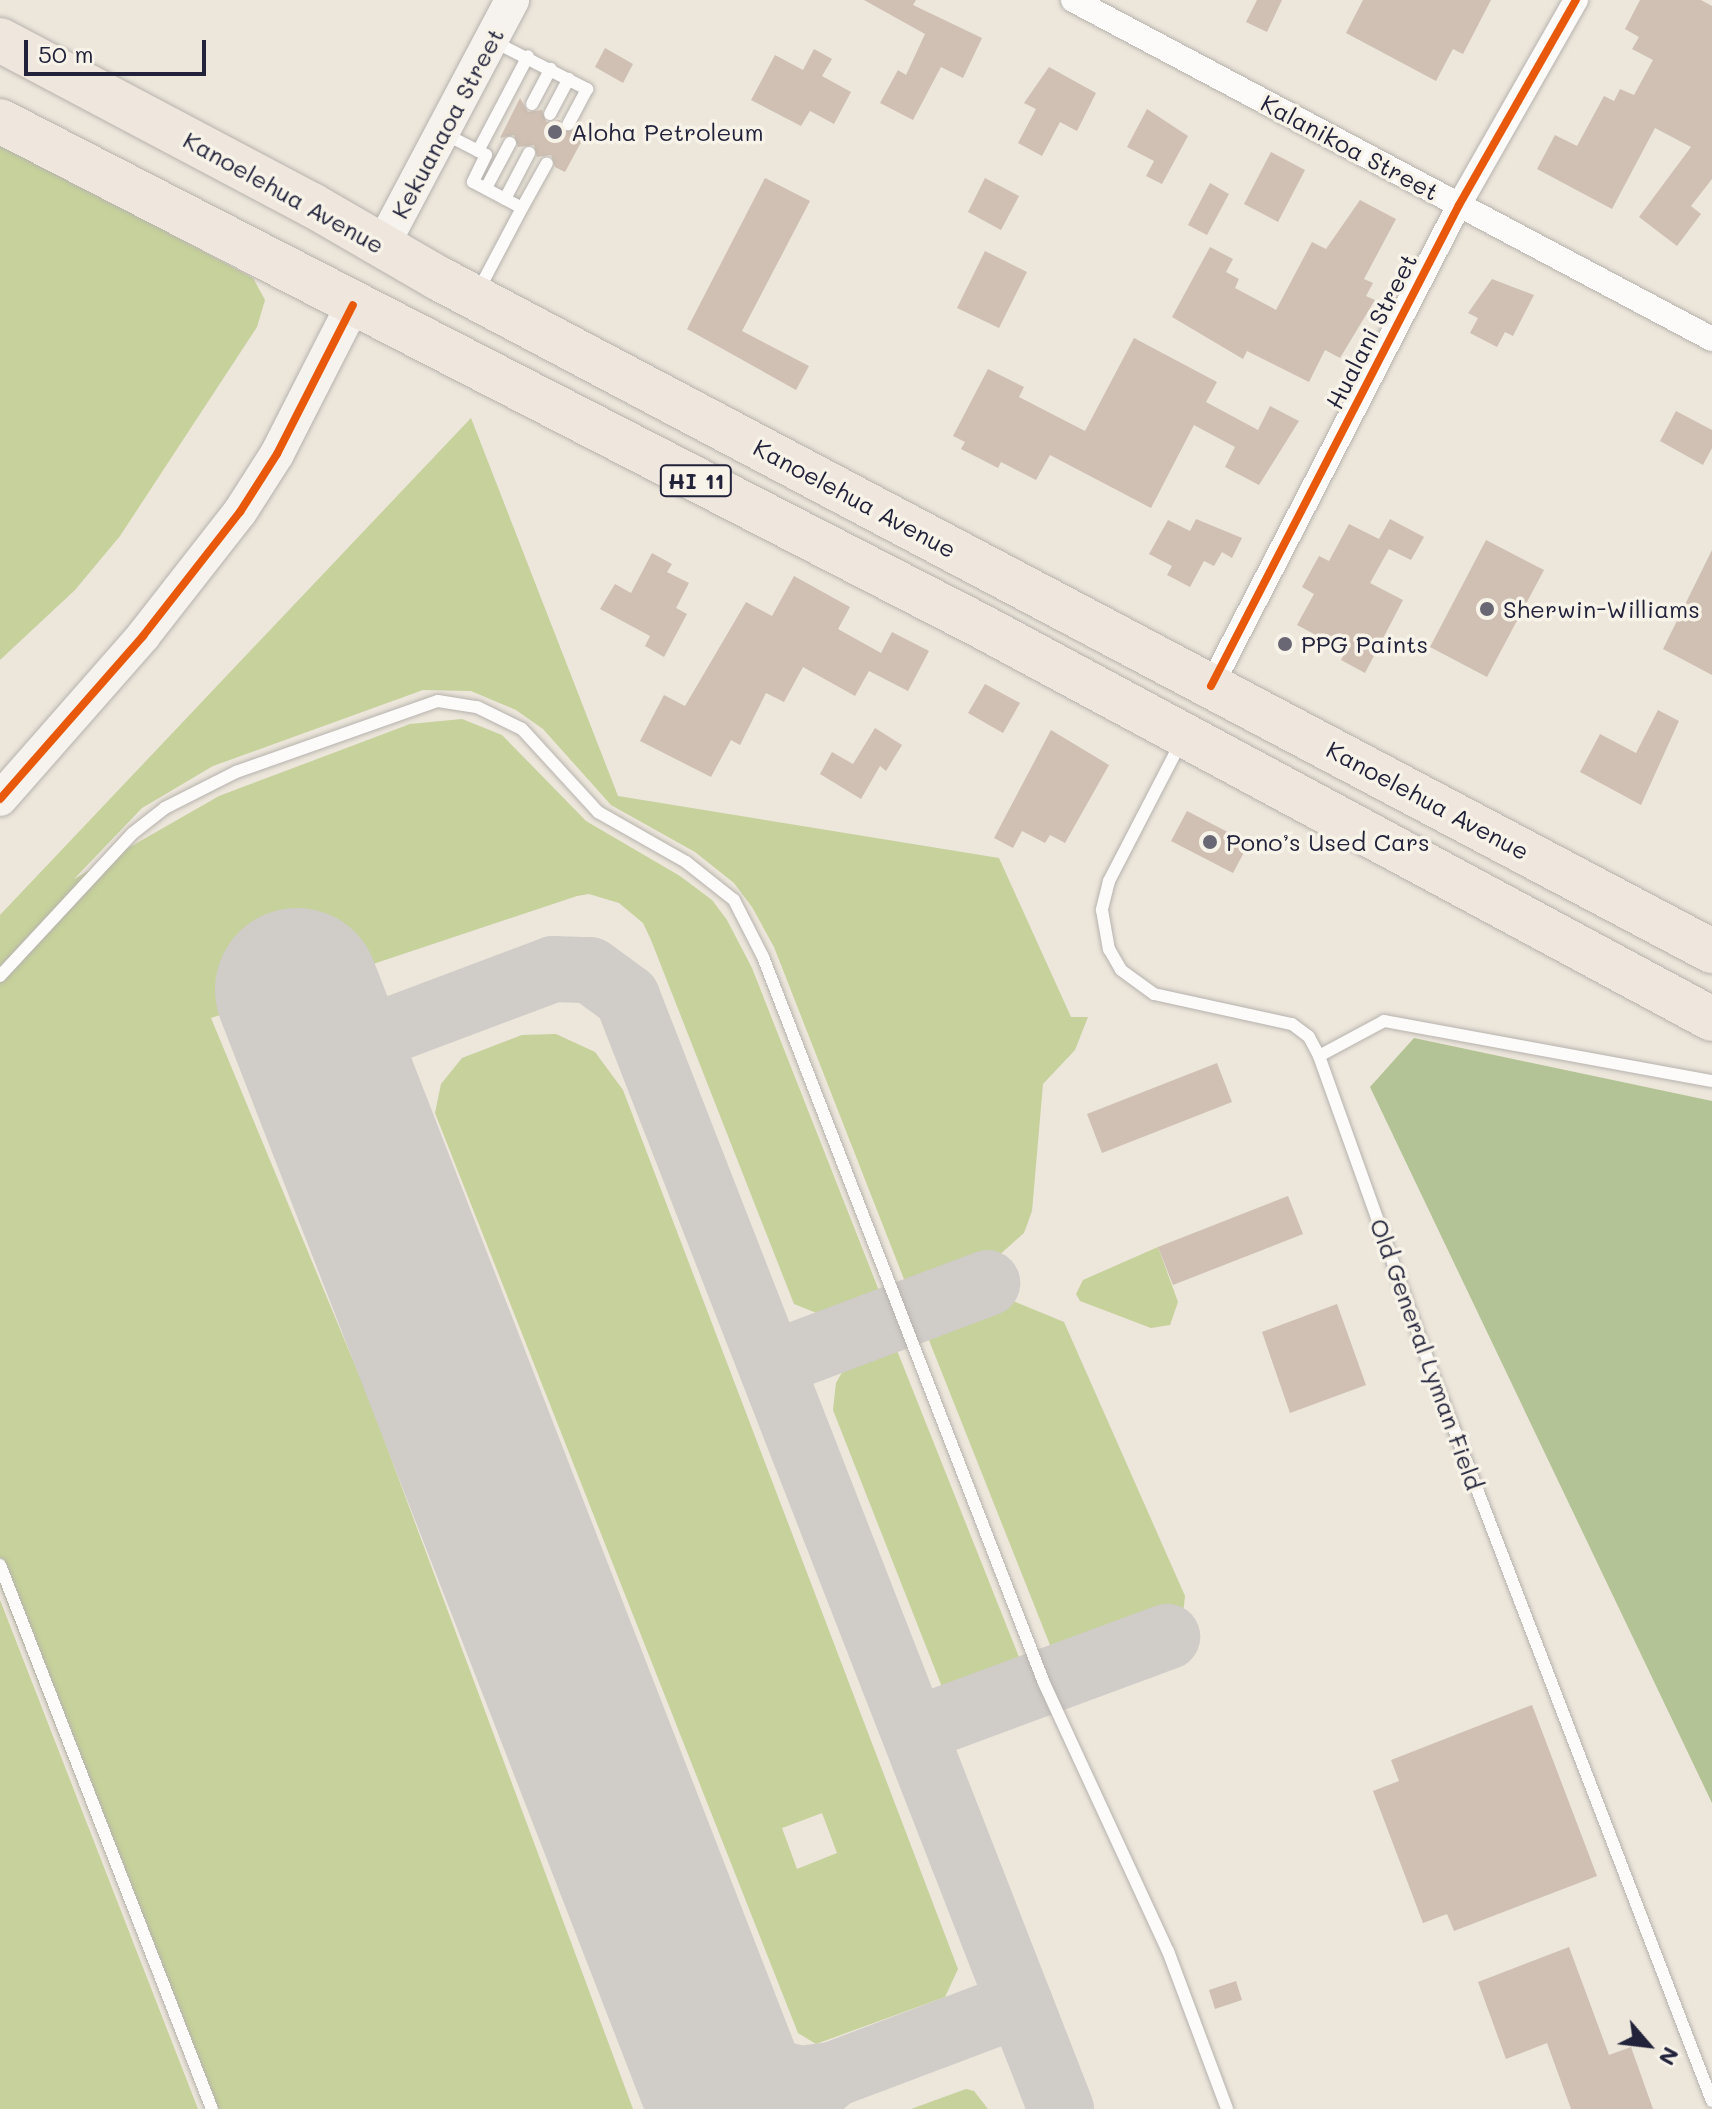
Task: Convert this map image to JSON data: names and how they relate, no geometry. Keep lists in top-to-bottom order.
{
  "streets": {
    "highway": ["Kanoelehua Avenue", "HI 11"],
    "street": ["Kekuanaoa Street", "Kalanikoa Street", "Hualani Street"],
    "lane": ["Old General Lyman Field"]
  },
  "crossings": [
    ["Kekuanaoa Street", "Kanoelehua Avenue"],
    ["Kalanikoa Street", "Hualani Street"],
    ["Kanoelehua Avenue", "Hualani Street"],
    ["HI 11", "Old General Lyman Field"]
  ],
  "places": [
    "Aloha Petroleum",
    "Sherwin-Williams",
    "PPG Paints",
    "Pono’s Used Cars"
  ],
  "scale_bar": "50 m",
  "north": "bottom right"
}
